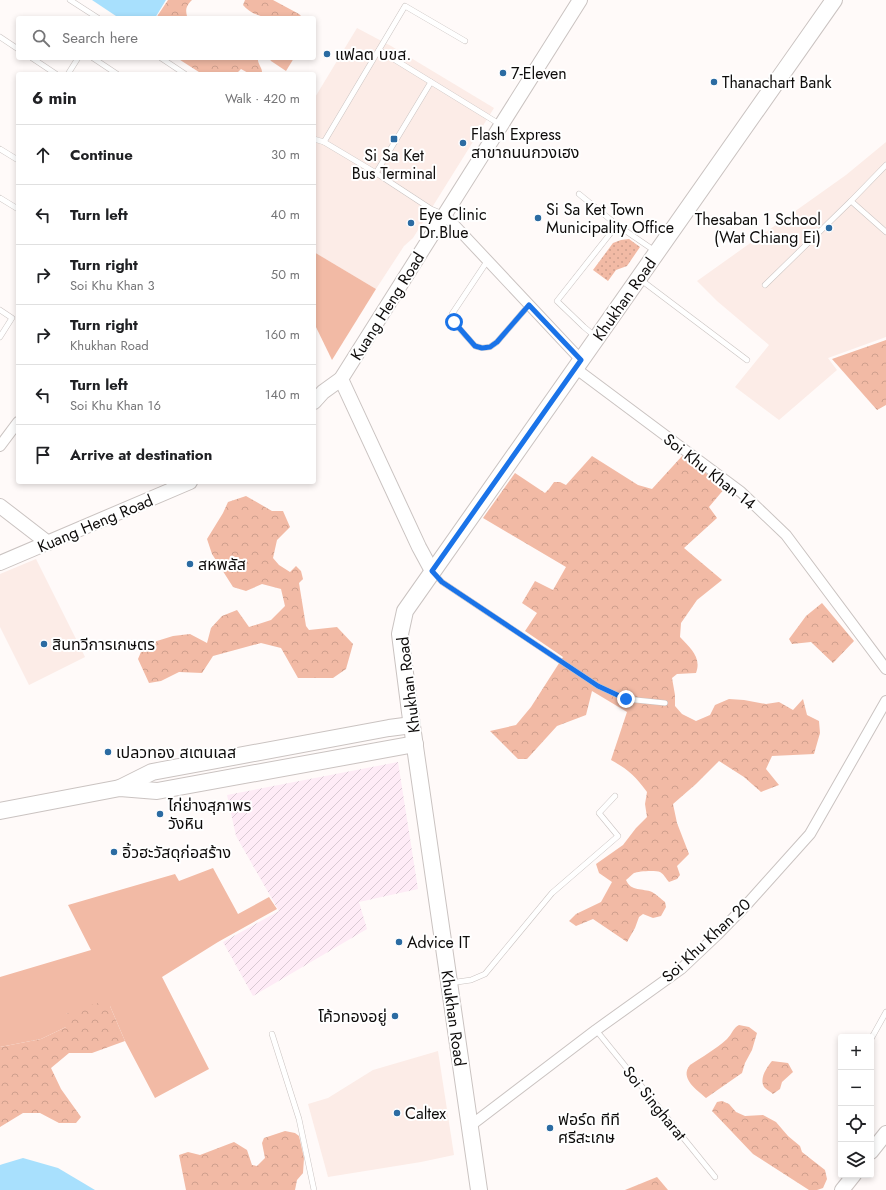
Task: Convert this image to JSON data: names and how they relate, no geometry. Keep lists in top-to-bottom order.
{
  "streets": {
    "main road": ["Khukhan Road"],
    "street": ["Kuang Heng Road", "Soi Khu Khan 14", "Soi Khu Khan 20"],
    "lane": ["Soi Singharat"]
  },
  "crossings": [
    ["Khukhan Road", "Soi Khu Khan 14"],
    ["Khukhan Road", "Soi Khu Khan 20"],
    ["Kuang Heng Road", "Soi Khu Khan 14"],
    ["Soi Khu Khan 20", "Soi Singharat"]
  ],
  "places": {
    "other": [
      "แฟลต บขส.",
      "7-Eleven",
      "Thanachart Bank",
      "Flash Express สาขาถนนกวงเฮง",
      "Si Sa Ket Town Municipality Office",
      "Eye Clinic Dr.Blue",
      "Thesaban 1 School (Wat Chiang Ei)",
      "สหพลัส",
      "สินทวีการเกษตร",
      "เปลวทอง สเตนเลส",
      "ไก่ย่างสุภาพร วังหิน",
      "อิ้วฮะวัสดุก่อสร้าง",
      "Advice IT",
      "โค้วทองอยู่",
      "Caltex",
      "ฟอร์ด ทีที ศรีสะเกษ"
    ],
    "transit": ["Si Sa Ket Bus Terminal"]
  },
  "page": {
    "search": "Search here",
    "heading": ["6 min", "Walk · 420 m"],
    "list": [
      ["Continue", "30 m"],
      ["Turn left", "40 m"],
      ["Turn right", "Soi Khu Khan 3", "50 m"],
      ["Turn right", "Khukhan Road", "160 m"],
      ["Turn left", "Soi Khu Khan 16", "140 m"],
      "Arrive at destination"
    ],
    "map_buttons": ["+", "−"]
  }
}
